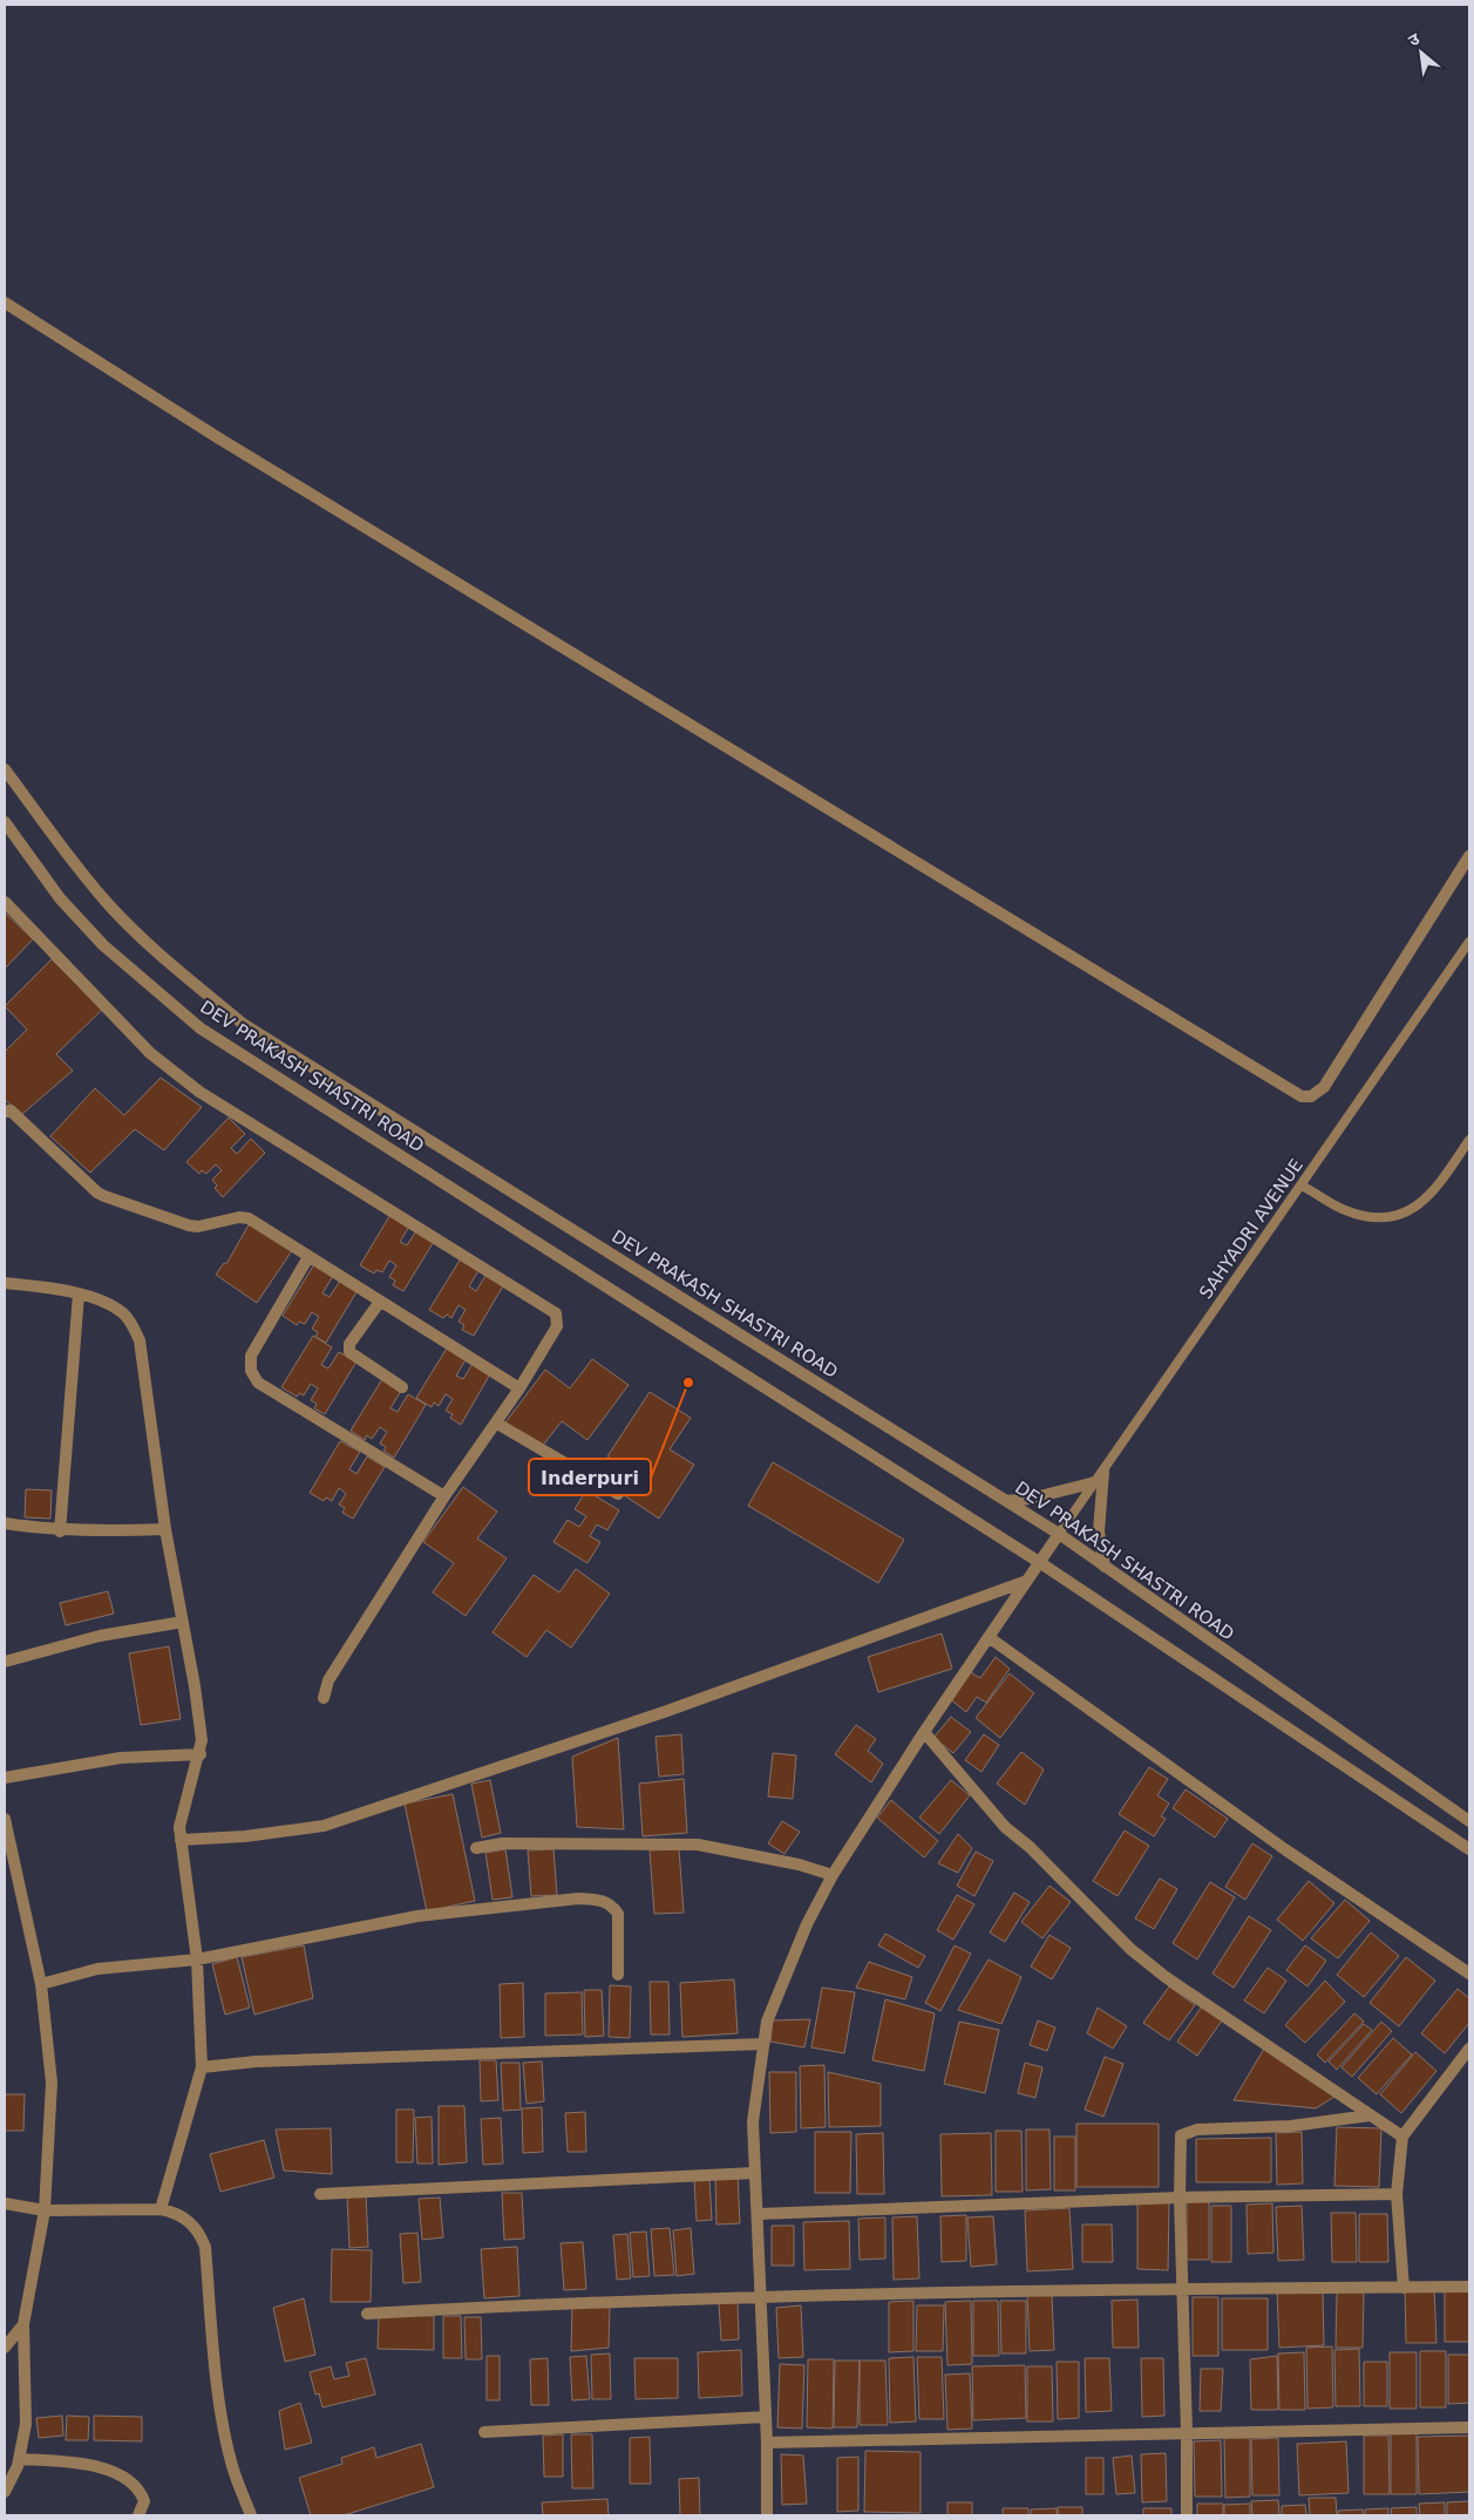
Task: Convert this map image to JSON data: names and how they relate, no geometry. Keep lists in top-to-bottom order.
{
  "streets": {
    "street": ["DEV PRAKASH SHASTRI ROAD"],
    "lane": ["SAHYADRI AVENUE"]
  },
  "crossings": [
    ["DEV PRAKASH SHASTRI ROAD", "SAHYADRI AVENUE"]
  ],
  "places": ["Inderpuri"],
  "north": "top left"
}
